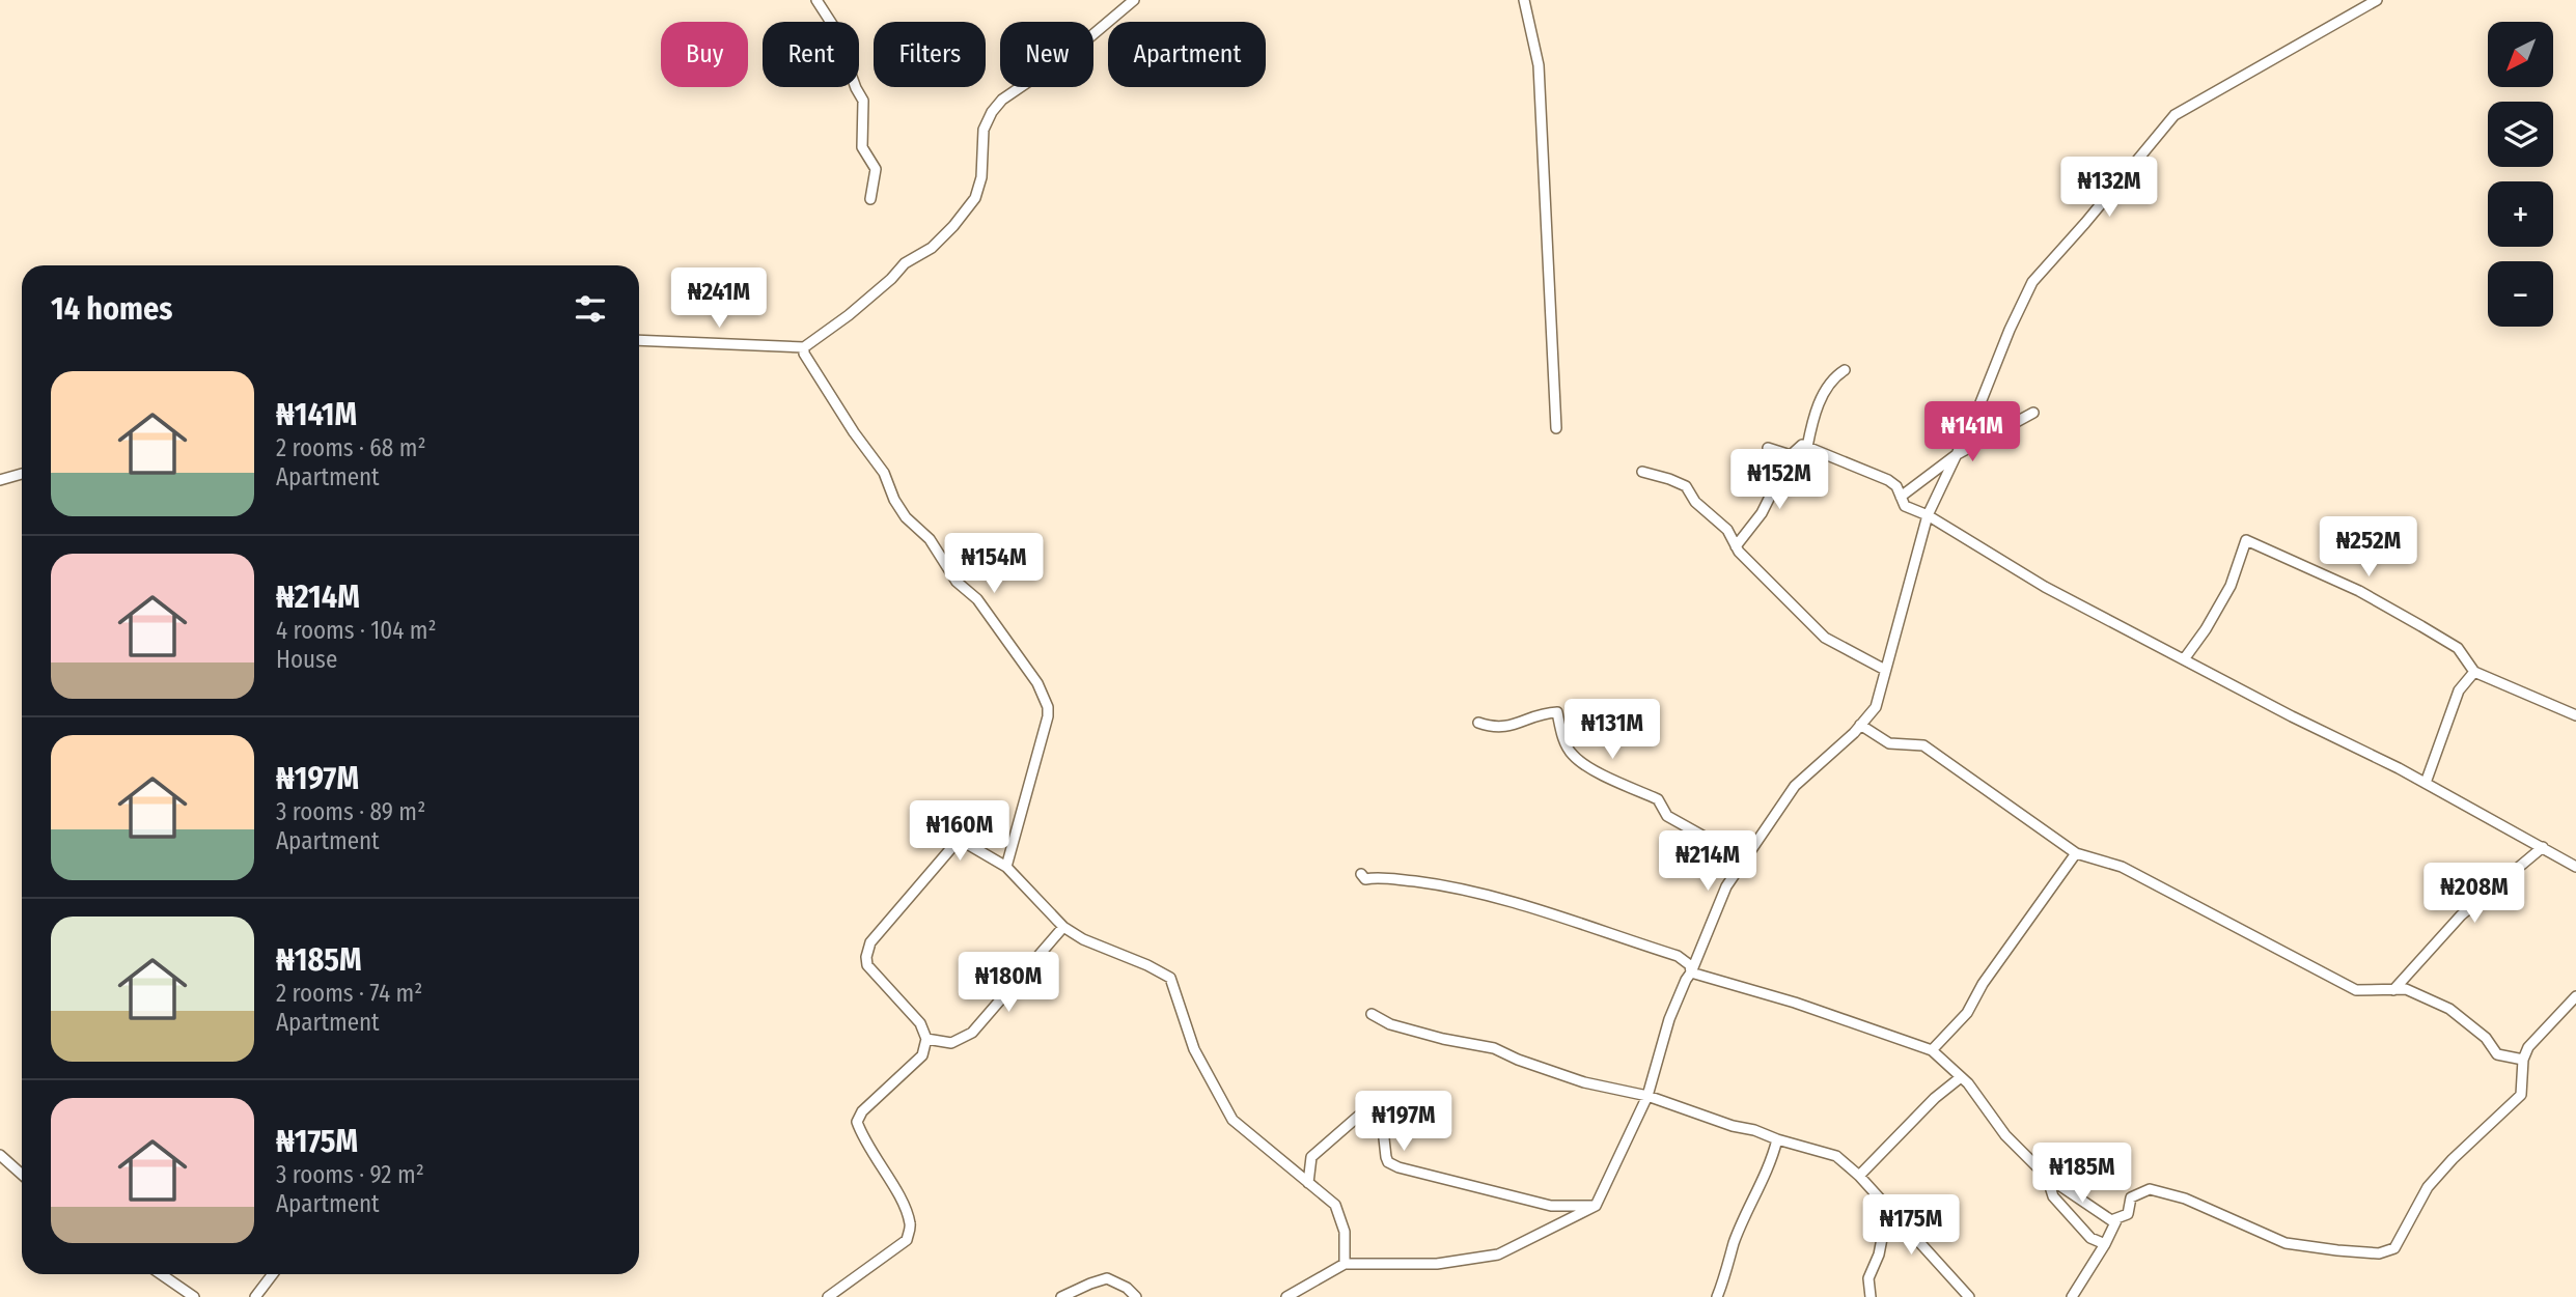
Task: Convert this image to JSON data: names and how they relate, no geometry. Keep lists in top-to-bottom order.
{
  "north": "bottom left",
  "page": {
    "map_buttons": ["+", "−"],
    "chip": [
      "Buy",
      "Rent",
      "Filters",
      "New",
      "Apartment"
    ],
    "price": [
      "₦132M",
      "₦241M",
      "₦141M",
      "₦152M",
      "₦252M",
      "₦154M",
      "₦131M",
      "₦160M",
      "₦214M",
      "₦208M",
      "₦180M",
      "₦197M",
      "₦185M",
      "₦175M"
    ],
    "heading": "14 homes",
    "list": [
      {
        "name": "₦141M",
        "note": "2 rooms · 68 m² · Apartment"
      },
      {
        "name": "₦214M",
        "note": "4 rooms · 104 m² · House"
      },
      {
        "name": "₦197M",
        "note": "3 rooms · 89 m² · Apartment"
      },
      {
        "name": "₦185M",
        "note": "2 rooms · 74 m² · Apartment"
      },
      {
        "name": "₦175M",
        "note": "3 rooms · 92 m² · Apartment"
      }
    ]
  }
}
